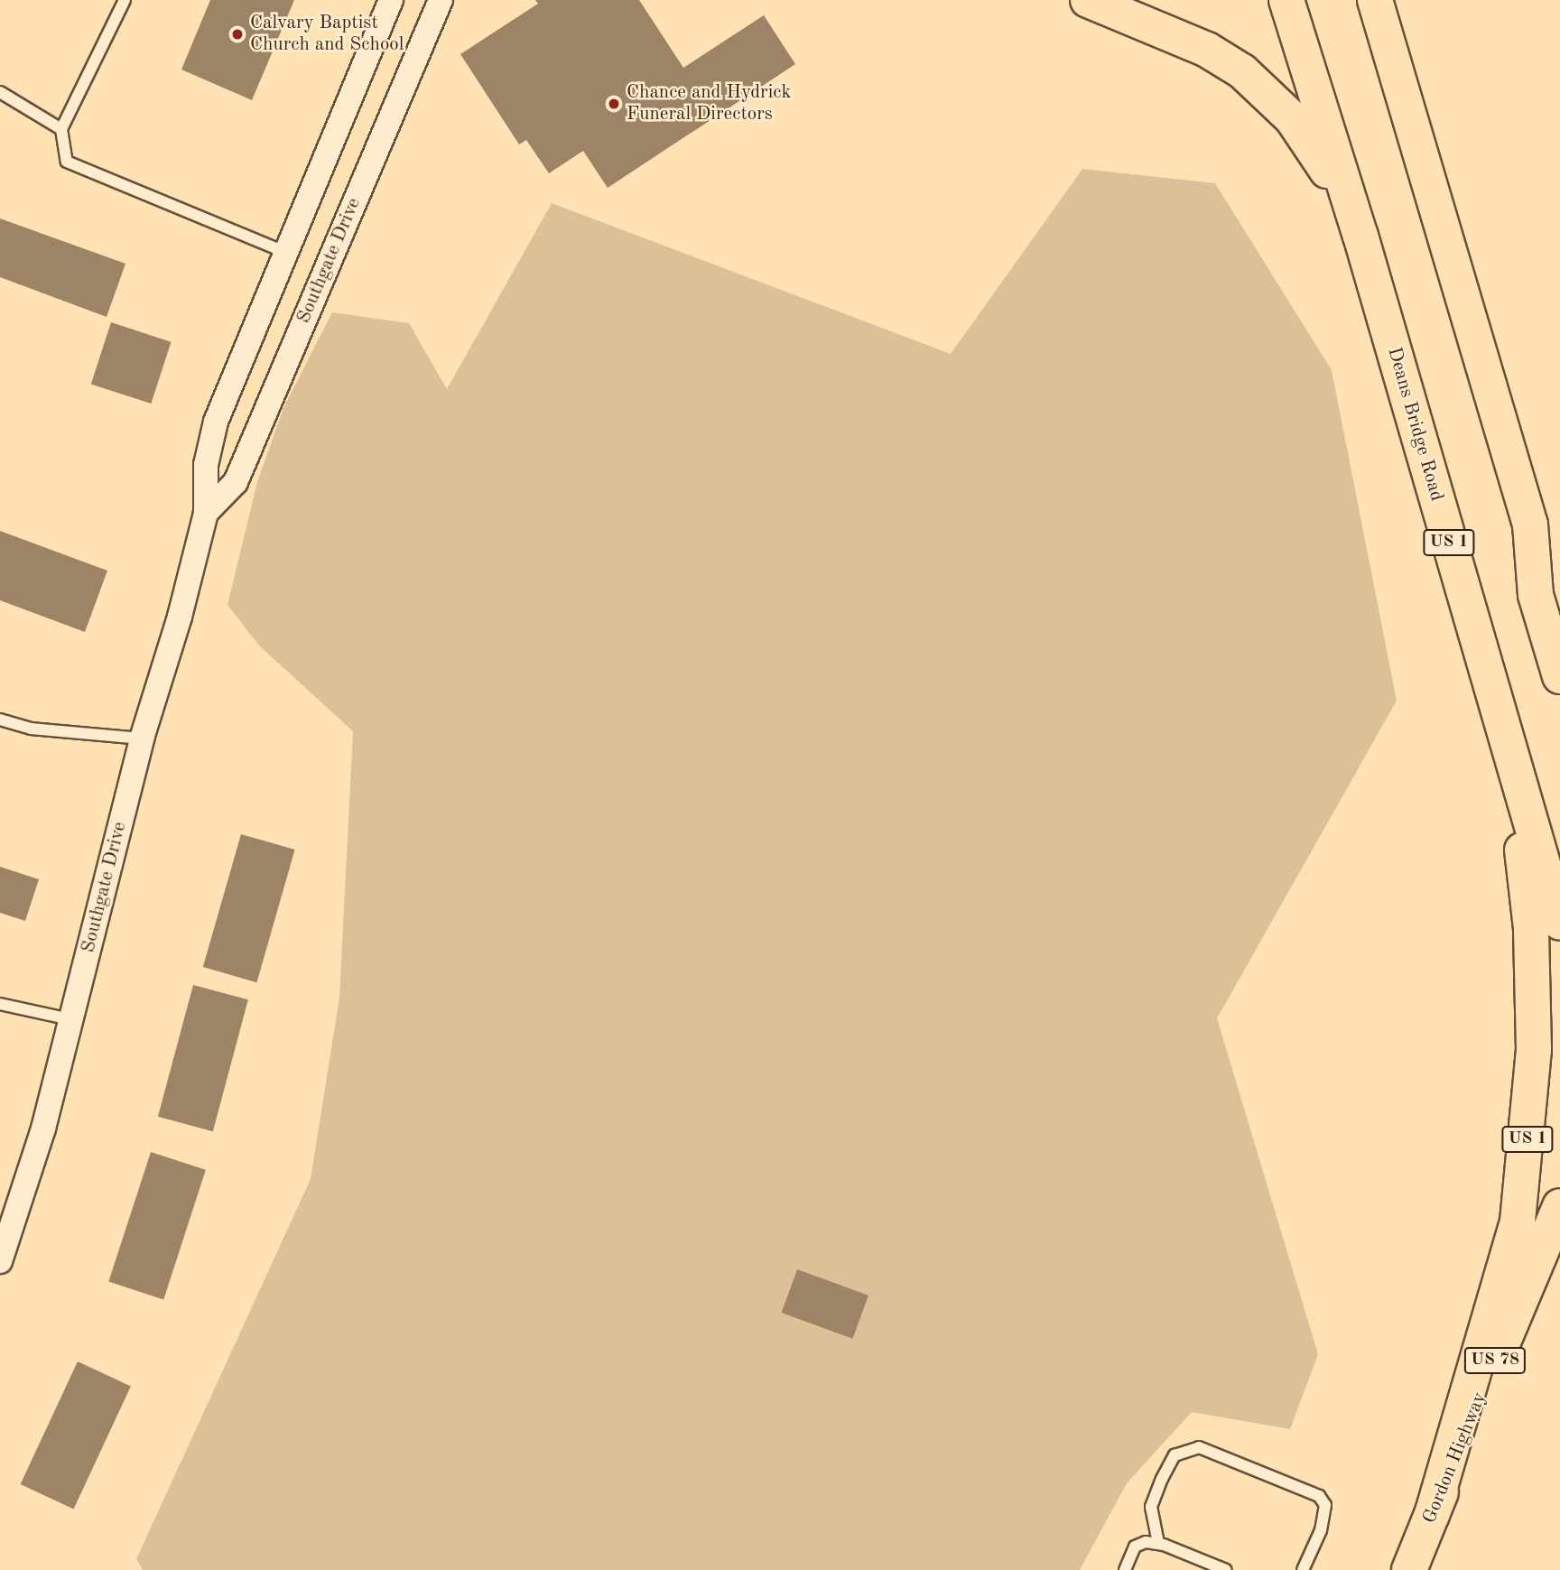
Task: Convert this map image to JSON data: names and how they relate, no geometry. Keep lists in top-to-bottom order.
{
  "streets": {
    "highway": [
      "Deans Bridge Road",
      "US 1",
      "US 78",
      "Gordon Highway"
    ],
    "street": ["Southgate Drive"]
  },
  "crossings": [
    ["Deans Bridge Road", "US 1"],
    ["US 1", "Gordon Highway"]
  ],
  "places": ["Calvary Baptist Church and School", "Chance and Hydrick Funeral Directors"]
}
